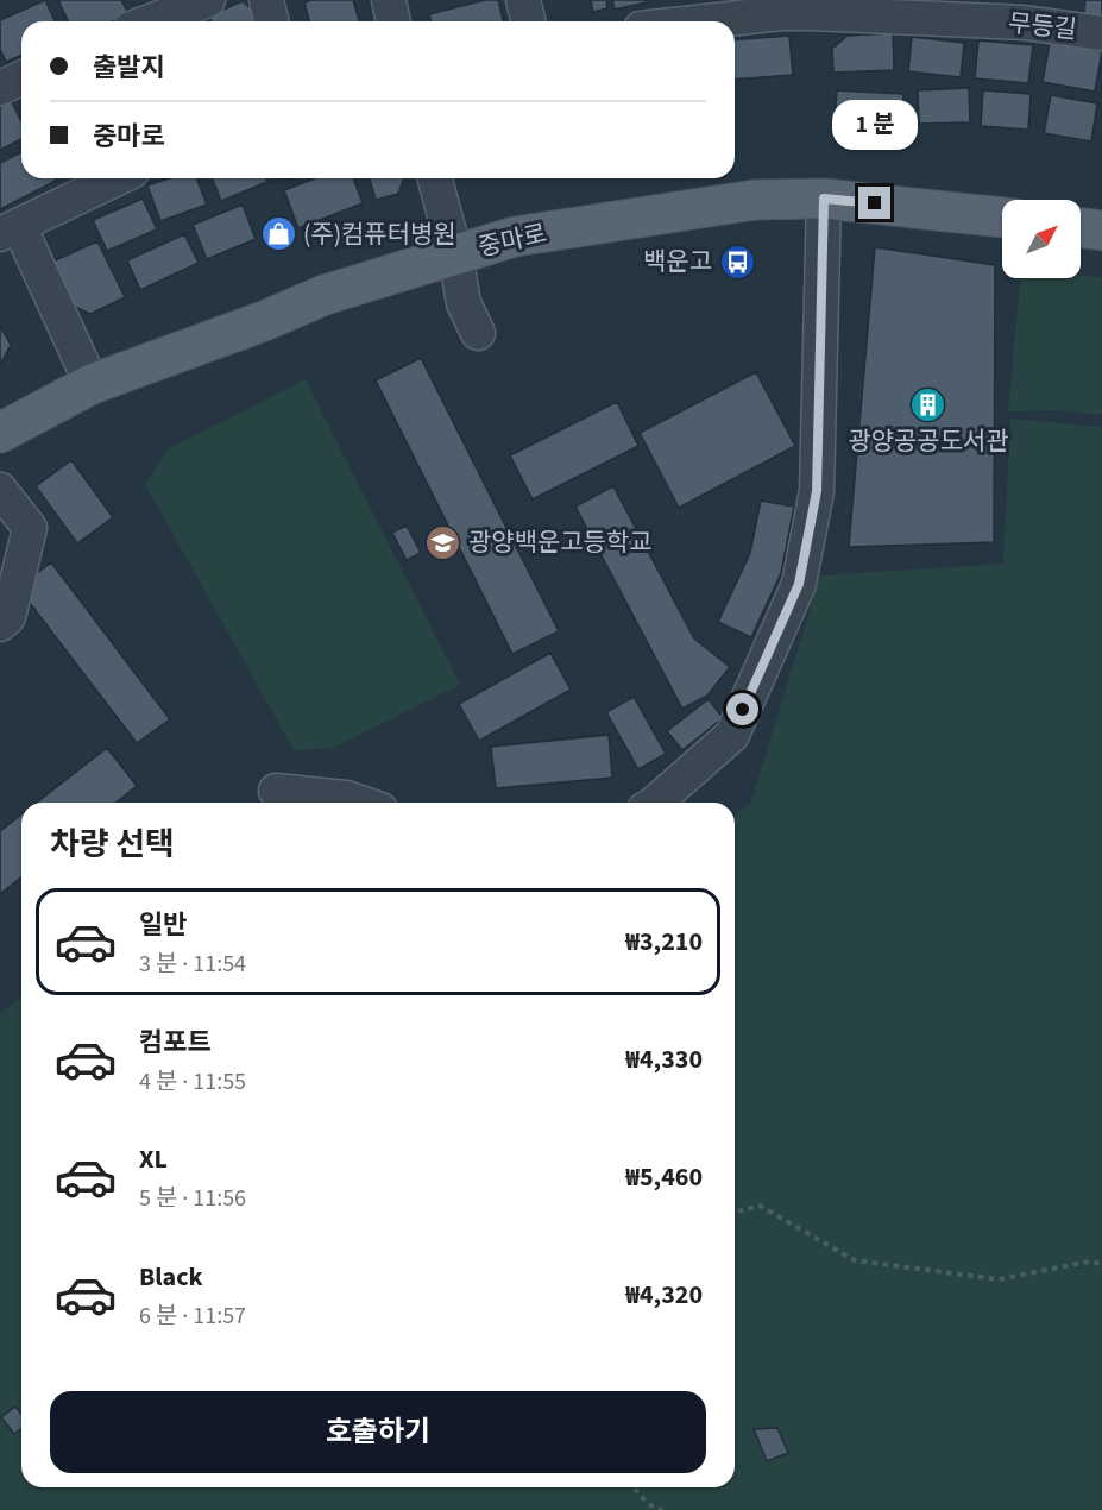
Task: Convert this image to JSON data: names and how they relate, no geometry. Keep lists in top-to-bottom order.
{
  "streets": {
    "main road": ["중마로"],
    "street": ["무등길"]
  },
  "places": {
    "shop": ["(주)컴퓨터병원"],
    "bus stop": ["백운고"],
    "building": ["광양공공도서관"],
    "school or university": ["광양백운고등학교"]
  },
  "north": "top right",
  "page": {
    "banner": ["출발지", "중마로"],
    "bubble": "1 분",
    "heading": "차량 선택",
    "list": [
      {
        "name": "일반",
        "note": "3 분 · 11:54",
        "value": "₩3,210"
      },
      {
        "name": "컴포트",
        "note": "4 분 · 11:55",
        "value": "₩4,330"
      },
      {
        "name": "XL",
        "note": "5 분 · 11:56",
        "value": "₩5,460"
      },
      {
        "name": "Black",
        "note": "6 분 · 11:57",
        "value": "₩4,320"
      }
    ],
    "buttons": "호출하기"
  }
}
